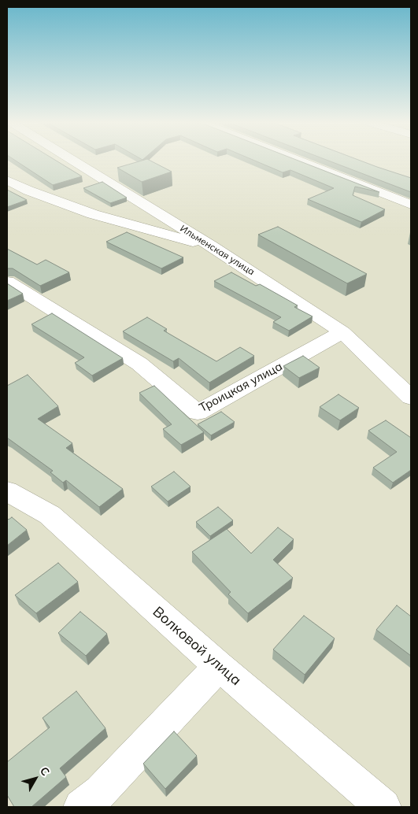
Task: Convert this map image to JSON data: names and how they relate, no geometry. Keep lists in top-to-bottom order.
{
  "streets": {
    "street": ["Ильменская улица", "Троицкая улица", "Волковой улица"]
  },
  "crossings": [
    ["Ильменская улица", "Троицкая улица"]
  ],
  "north": "top right"
}
